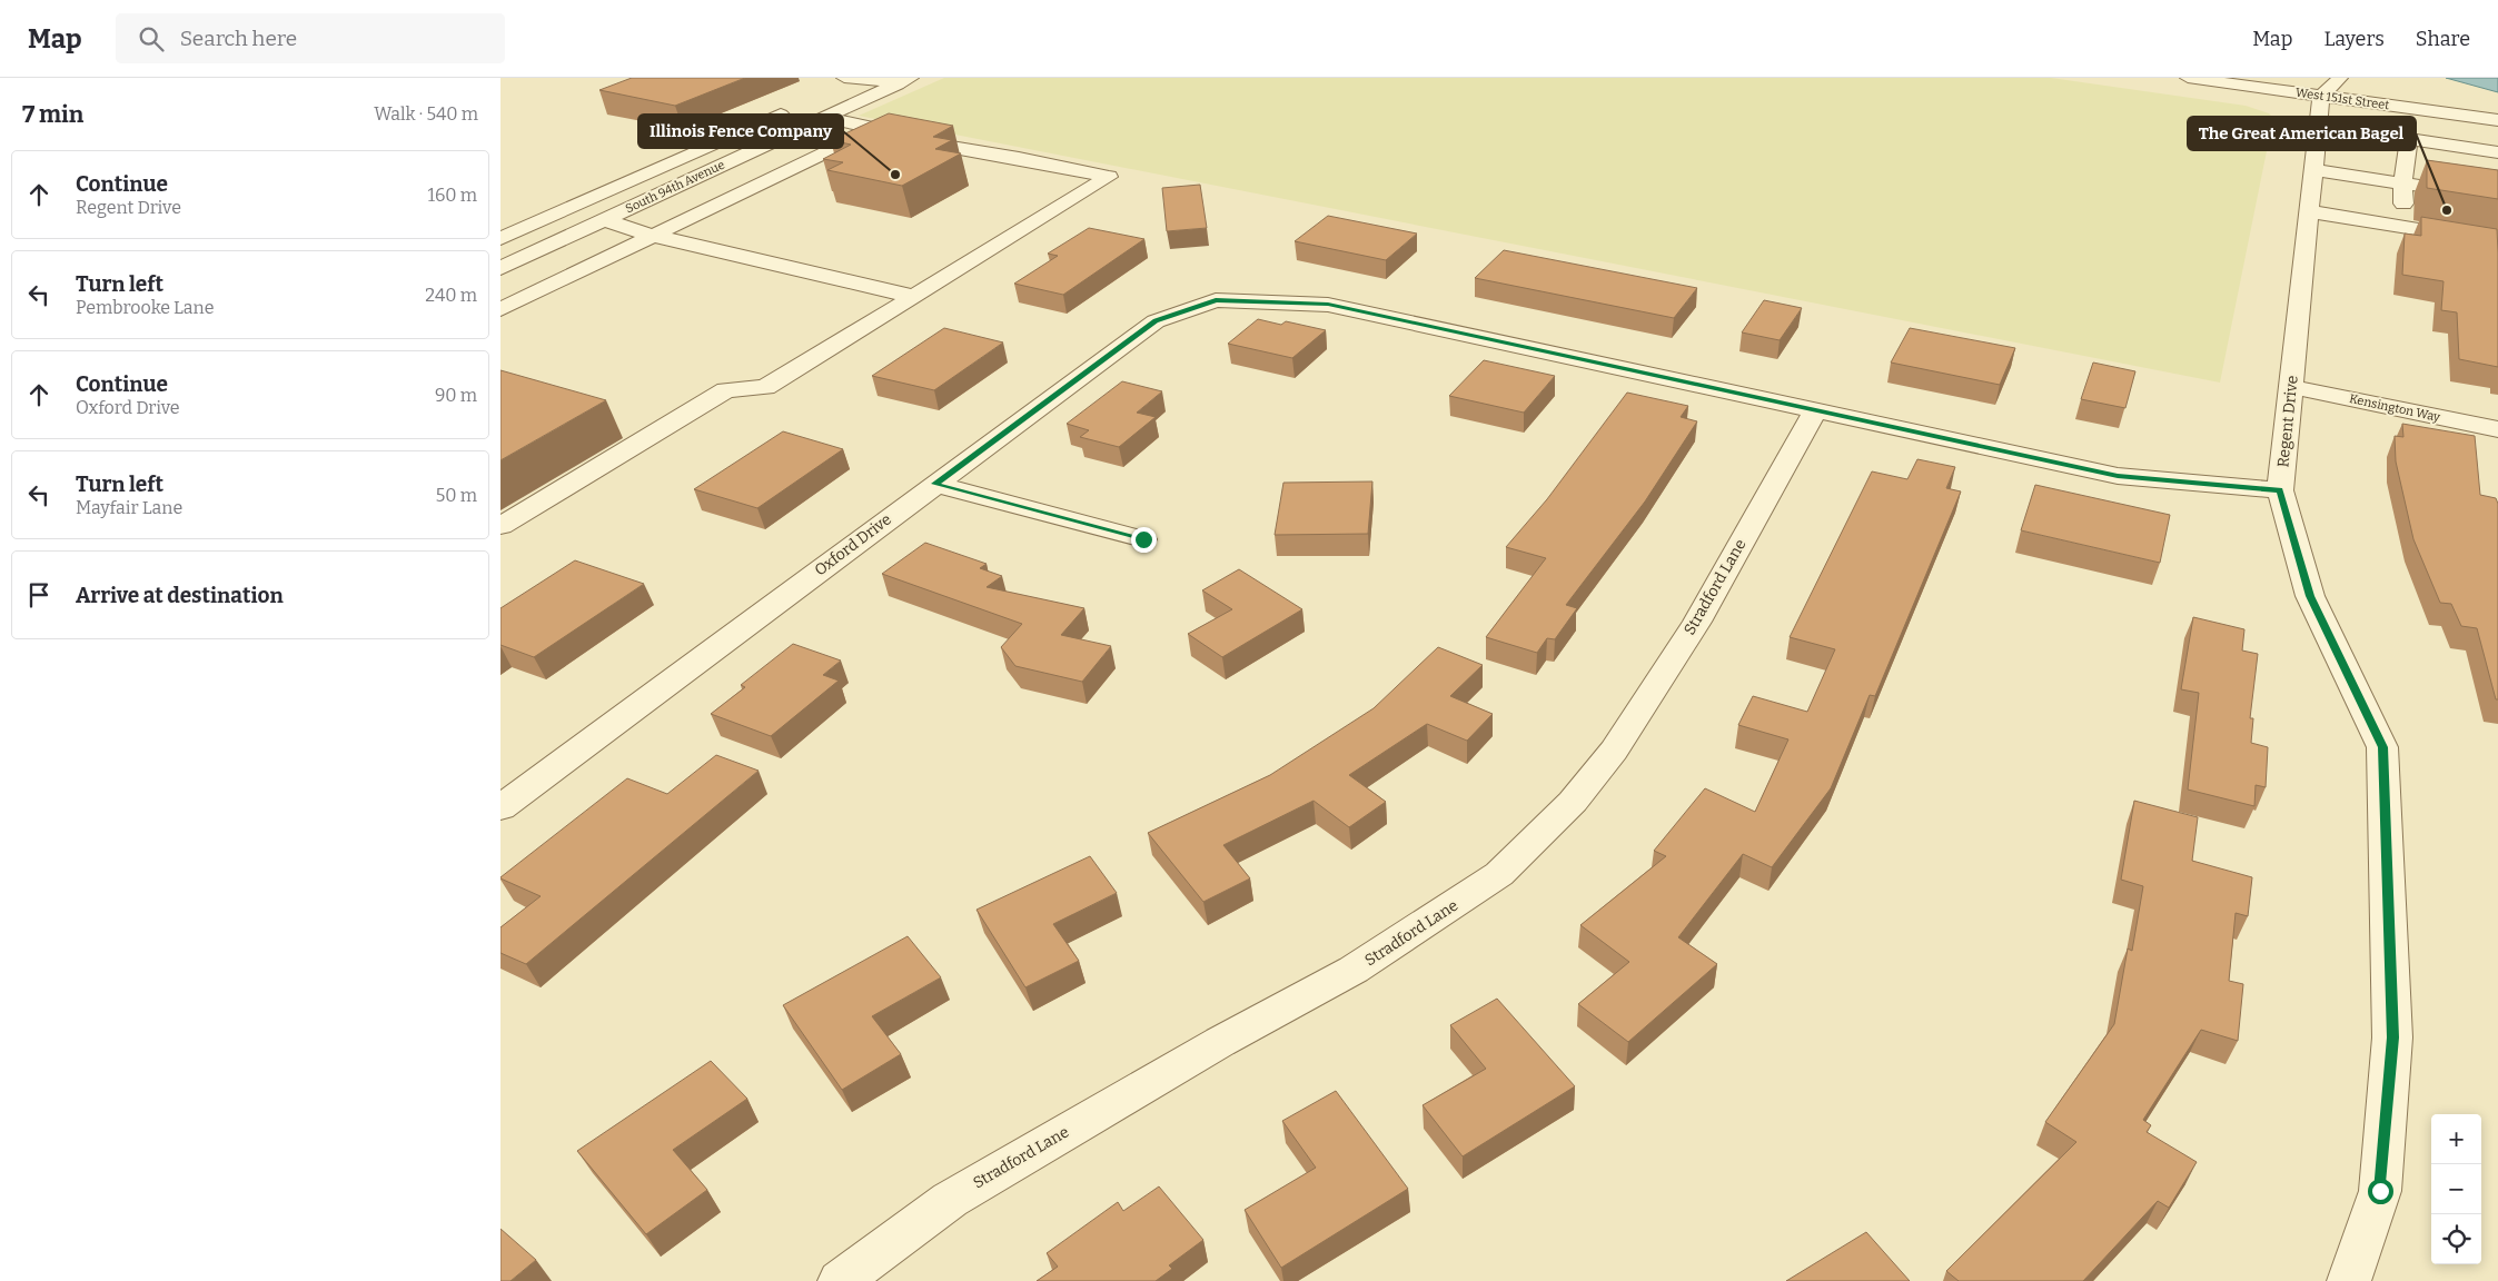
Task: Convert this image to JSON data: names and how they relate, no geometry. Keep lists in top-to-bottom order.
{
  "streets": {
    "street": [
      "West 151st Street",
      "South 94th Avenue",
      "Kensington Way",
      "Regent Drive",
      "Oxford Drive",
      "Stradford Lane"
    ]
  },
  "crossings": [
    ["West 151st Street", "Regent Drive"],
    ["Kensington Way", "Regent Drive"],
    ["Oxford Drive", "Stradford Lane"]
  ],
  "places": ["Illinois Fence Company", "The Great American Bagel"],
  "page": {
    "header": "Map",
    "search": "Search here",
    "nav": ["Map", "Layers", "Share"],
    "heading": ["7 min", "Walk · 540 m"],
    "list": [
      ["Continue", "Regent Drive", "160 m"],
      ["Turn left", "Pembrooke Lane", "240 m"],
      ["Continue", "Oxford Drive", "90 m"],
      ["Turn left", "Mayfair Lane", "50 m"],
      "Arrive at destination"
    ],
    "map_buttons": ["+", "−"]
  }
}
